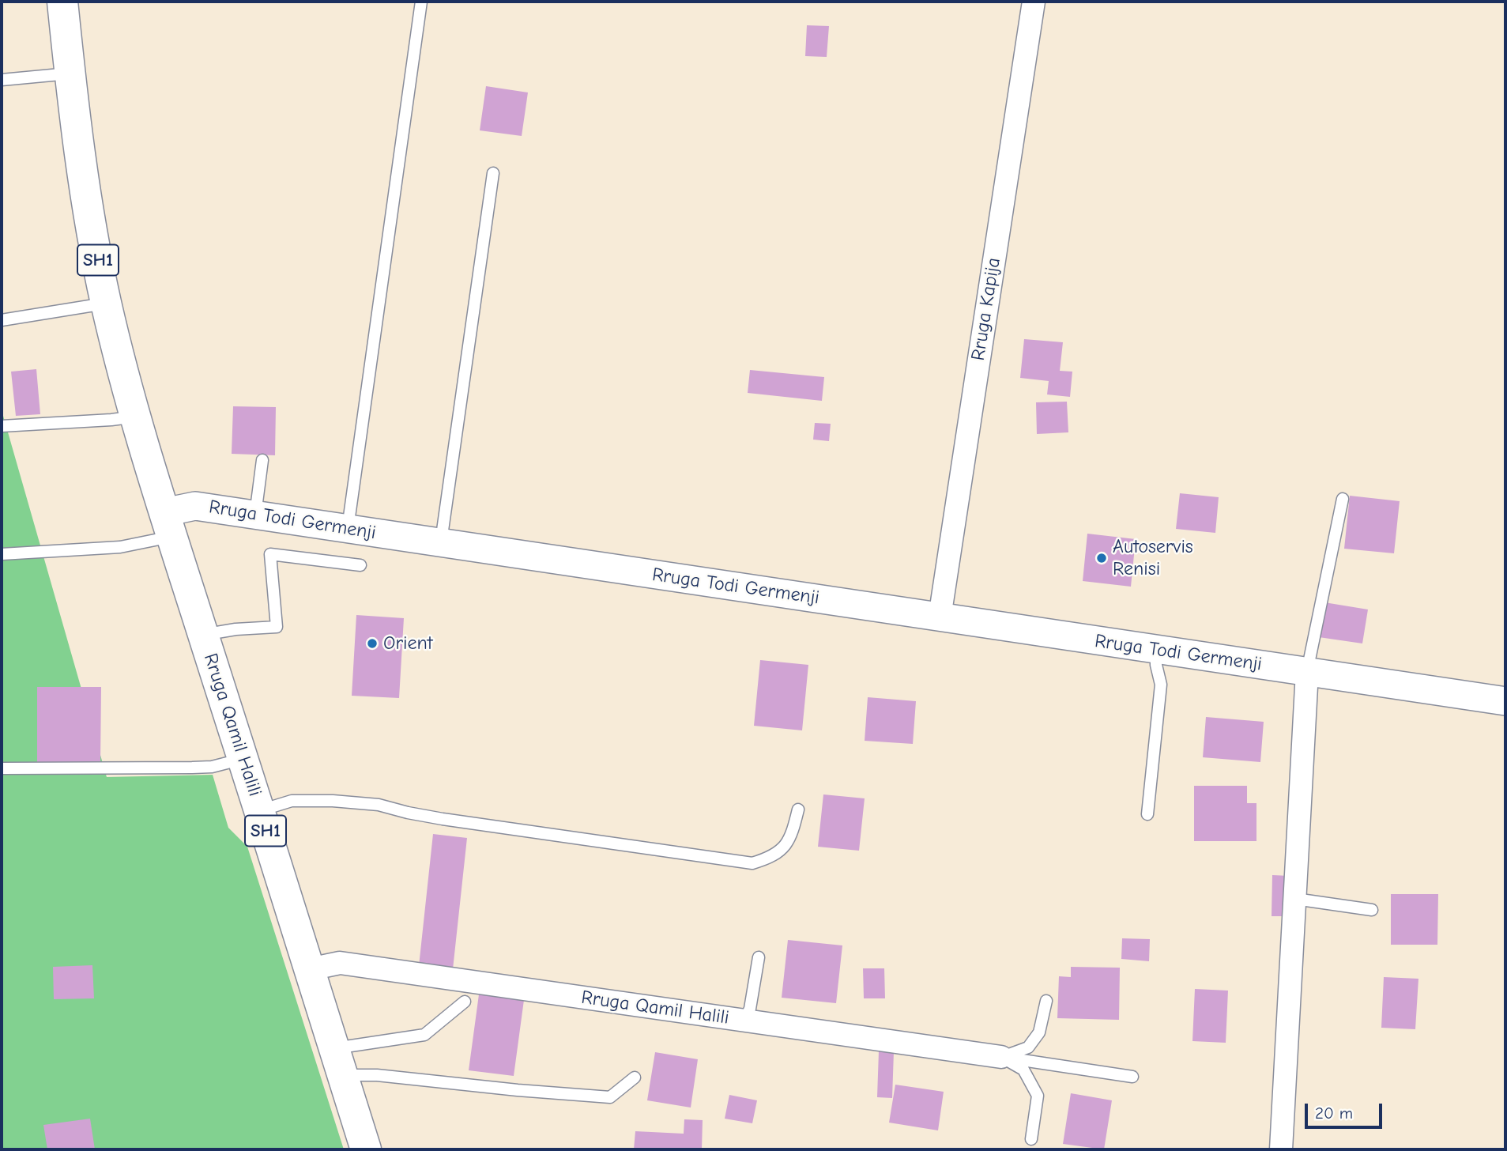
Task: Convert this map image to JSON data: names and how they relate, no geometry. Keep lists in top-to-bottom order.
{
  "streets": {
    "main road": ["SH1", "Rruga Qamil Halili"],
    "street": ["Rruga Kapija", "Rruga Todi Germenji"]
  },
  "crossings": [
    ["SH1", "Rruga Todi Germenji"],
    ["SH1", "Rruga Qamil Halili"],
    ["Rruga Kapija", "Rruga Todi Germenji"],
    ["Rruga Todi Germenji", "Rruga Qamil Halili"]
  ],
  "places": ["Autoservis Renisi", "Orient"],
  "scale_bar": "20 m"
}
